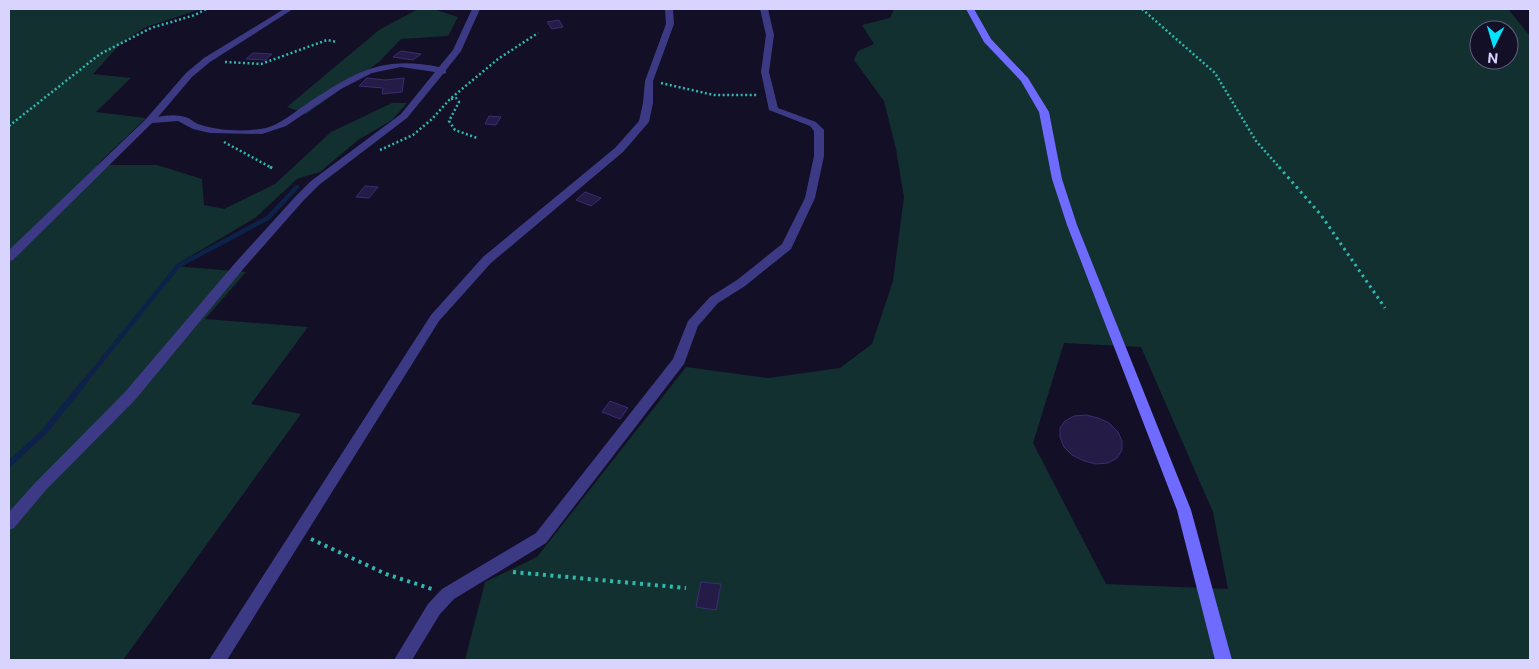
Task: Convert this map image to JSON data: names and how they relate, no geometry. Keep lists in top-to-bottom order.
{
  "north": "bottom"
}
